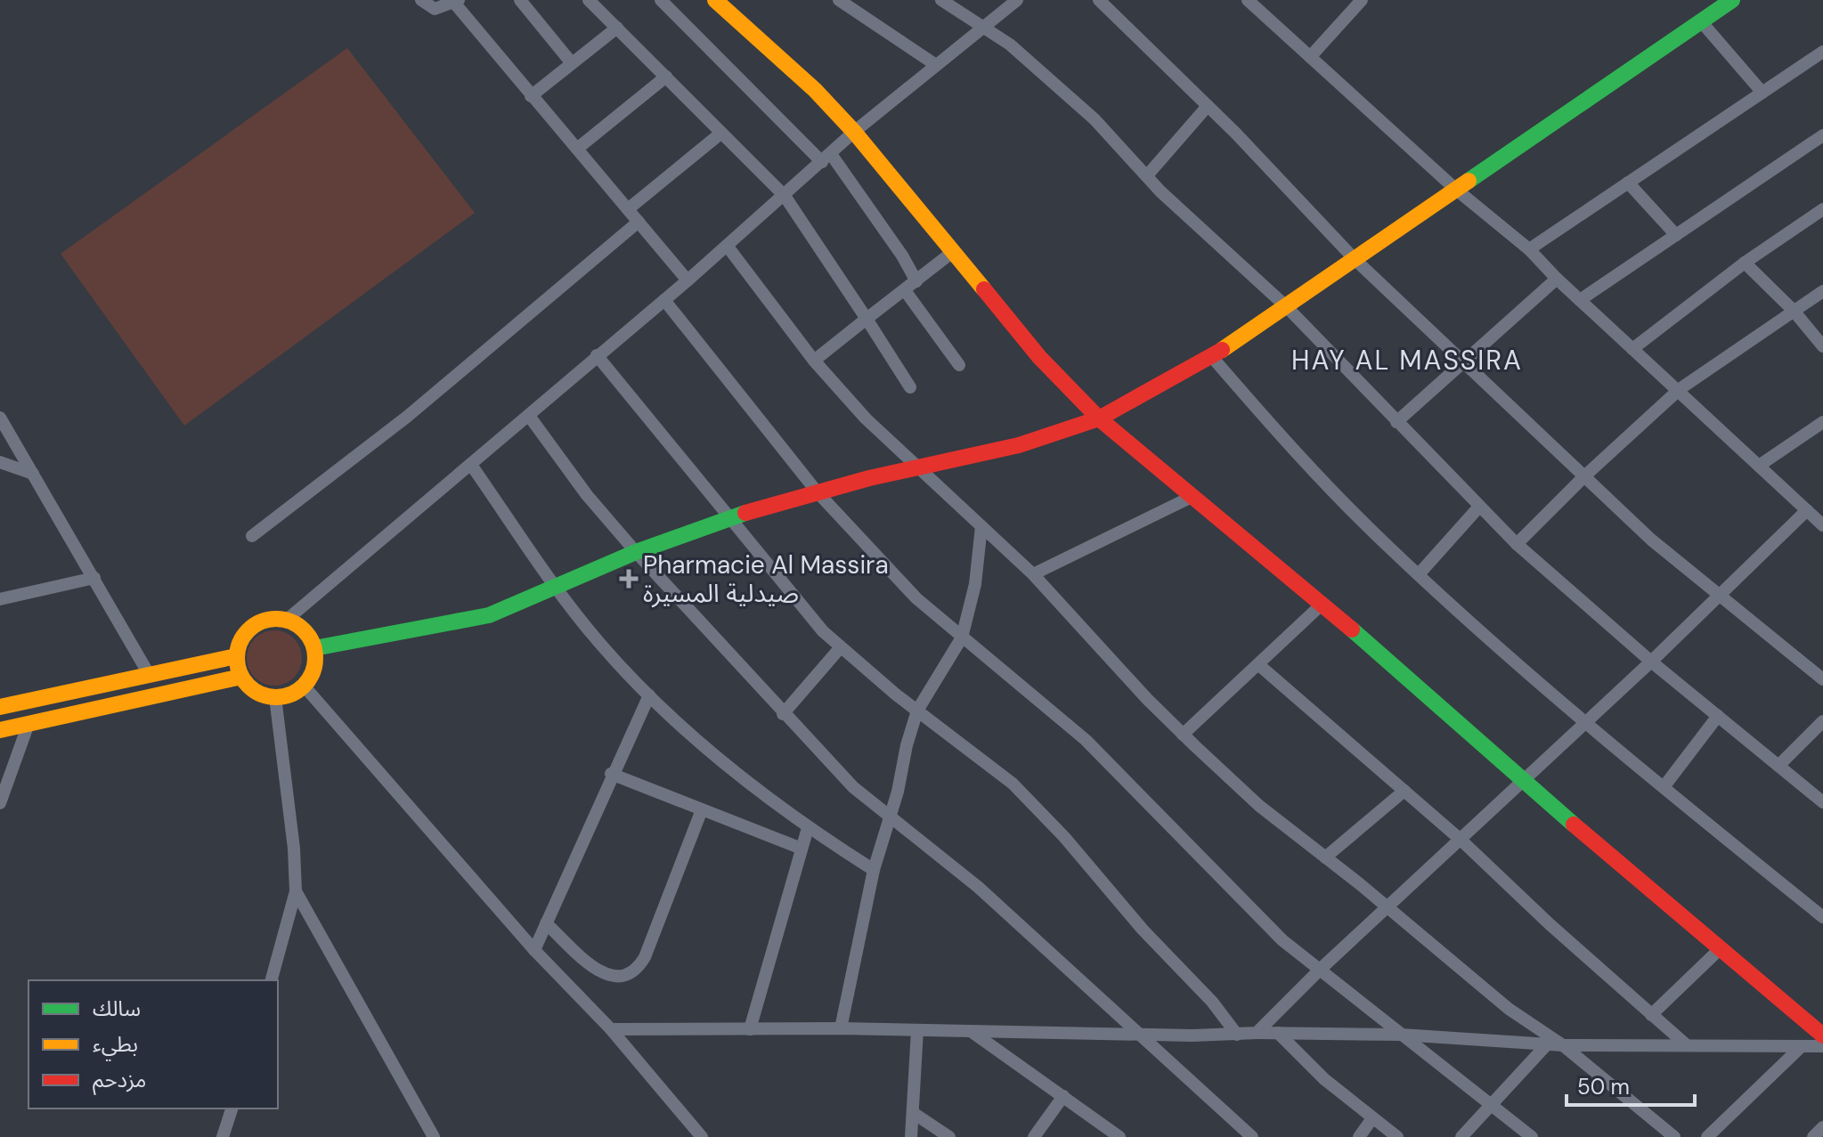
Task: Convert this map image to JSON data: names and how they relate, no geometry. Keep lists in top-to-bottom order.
{
  "districts": ["HAY AL MASSIRA"],
  "places": {
    "health": ["Pharmacie Al Massira صيدلية المسيرة"]
  },
  "legend": ["سالك", "بطيء", "مزدحم"],
  "scale_bar": "50 m"
}
